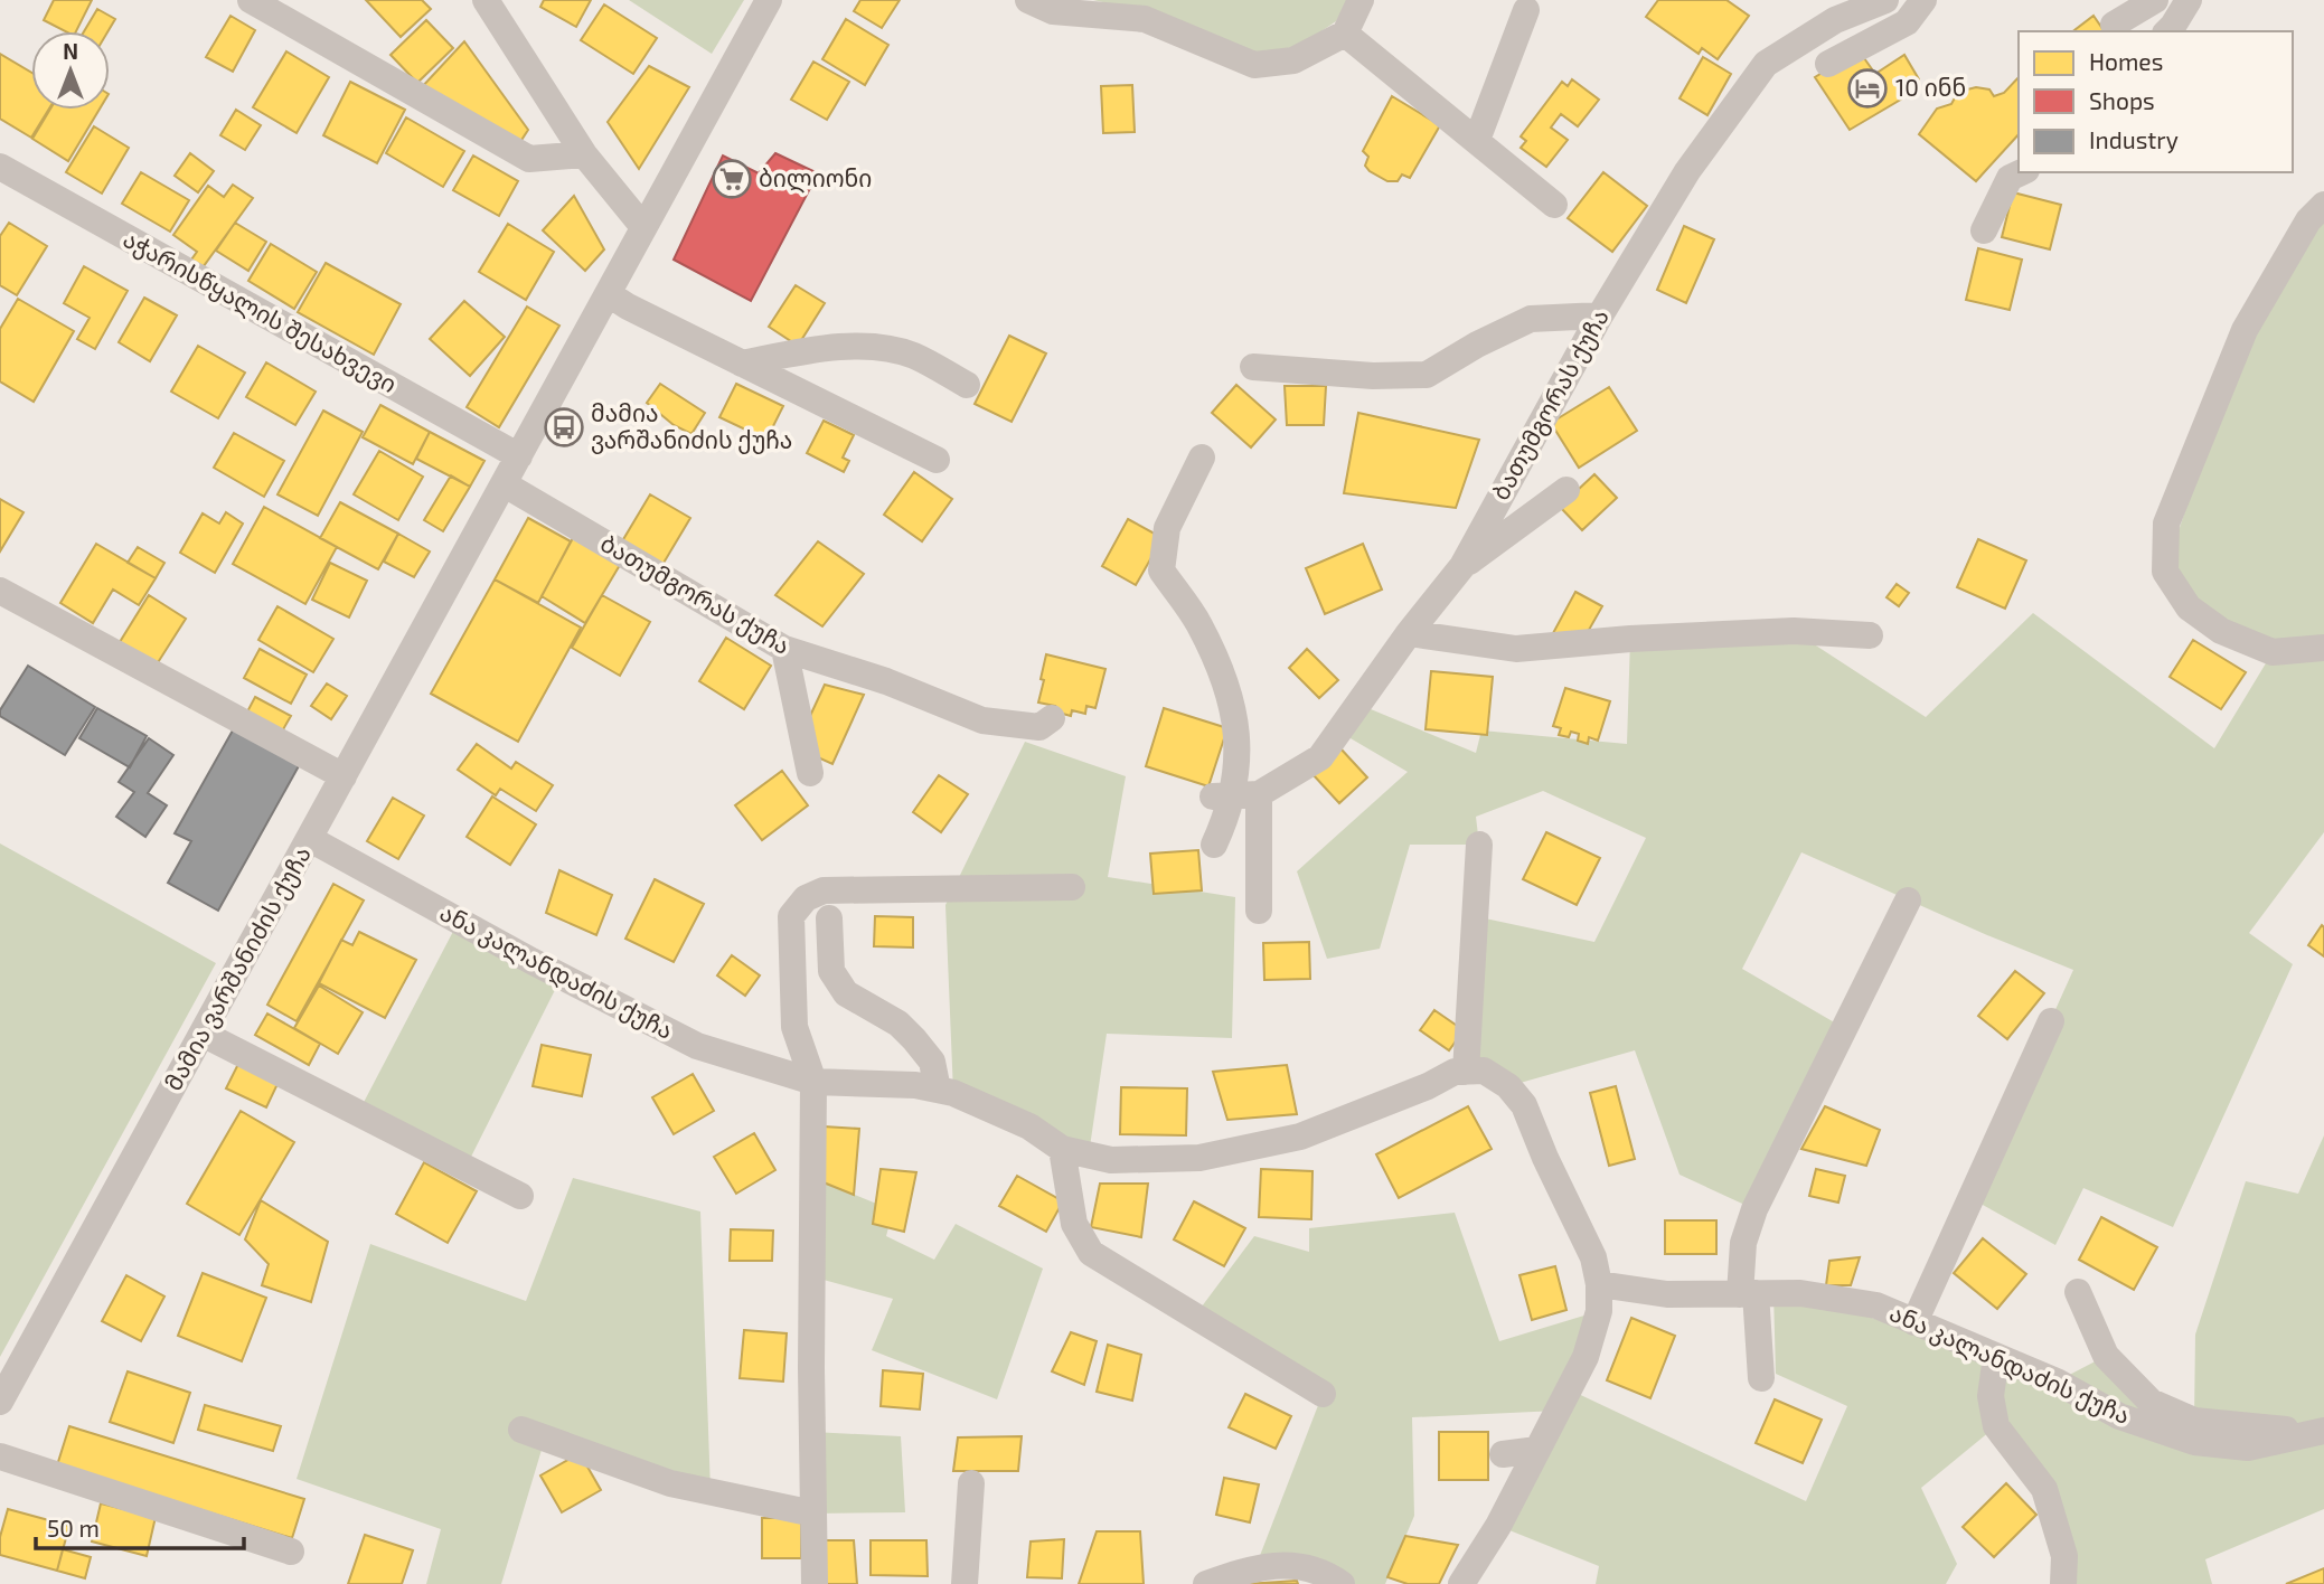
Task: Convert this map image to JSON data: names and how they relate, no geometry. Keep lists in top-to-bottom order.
{
  "streets": {
    "street": [
      "აჭარისწყალის შესახვევი",
      "ბათუმგორას ქუჩა",
      "მამია ვარშანიძის ქუჩა",
      "ანა კალანდაძის ქუჩა"
    ]
  },
  "crossings": [
    ["აჭარისწყალის შესახვევი", "მამია ვარშანიძის ქუჩა"],
    ["ბათუმგორას ქუჩა", "მამია ვარშანიძის ქუჩა"],
    ["მამია ვარშანიძის ქუჩა", "ანა კალანდაძის ქუჩა"]
  ],
  "places": {
    "hotel": ["10 ინნ"],
    "supermarket": ["ბილიონი"],
    "bus stop": ["მამია ვარშანიძის ქუჩა"]
  },
  "legend": ["Homes", "Shops", "Industry"],
  "scale_bar": "50 m",
  "north": "top"
}
